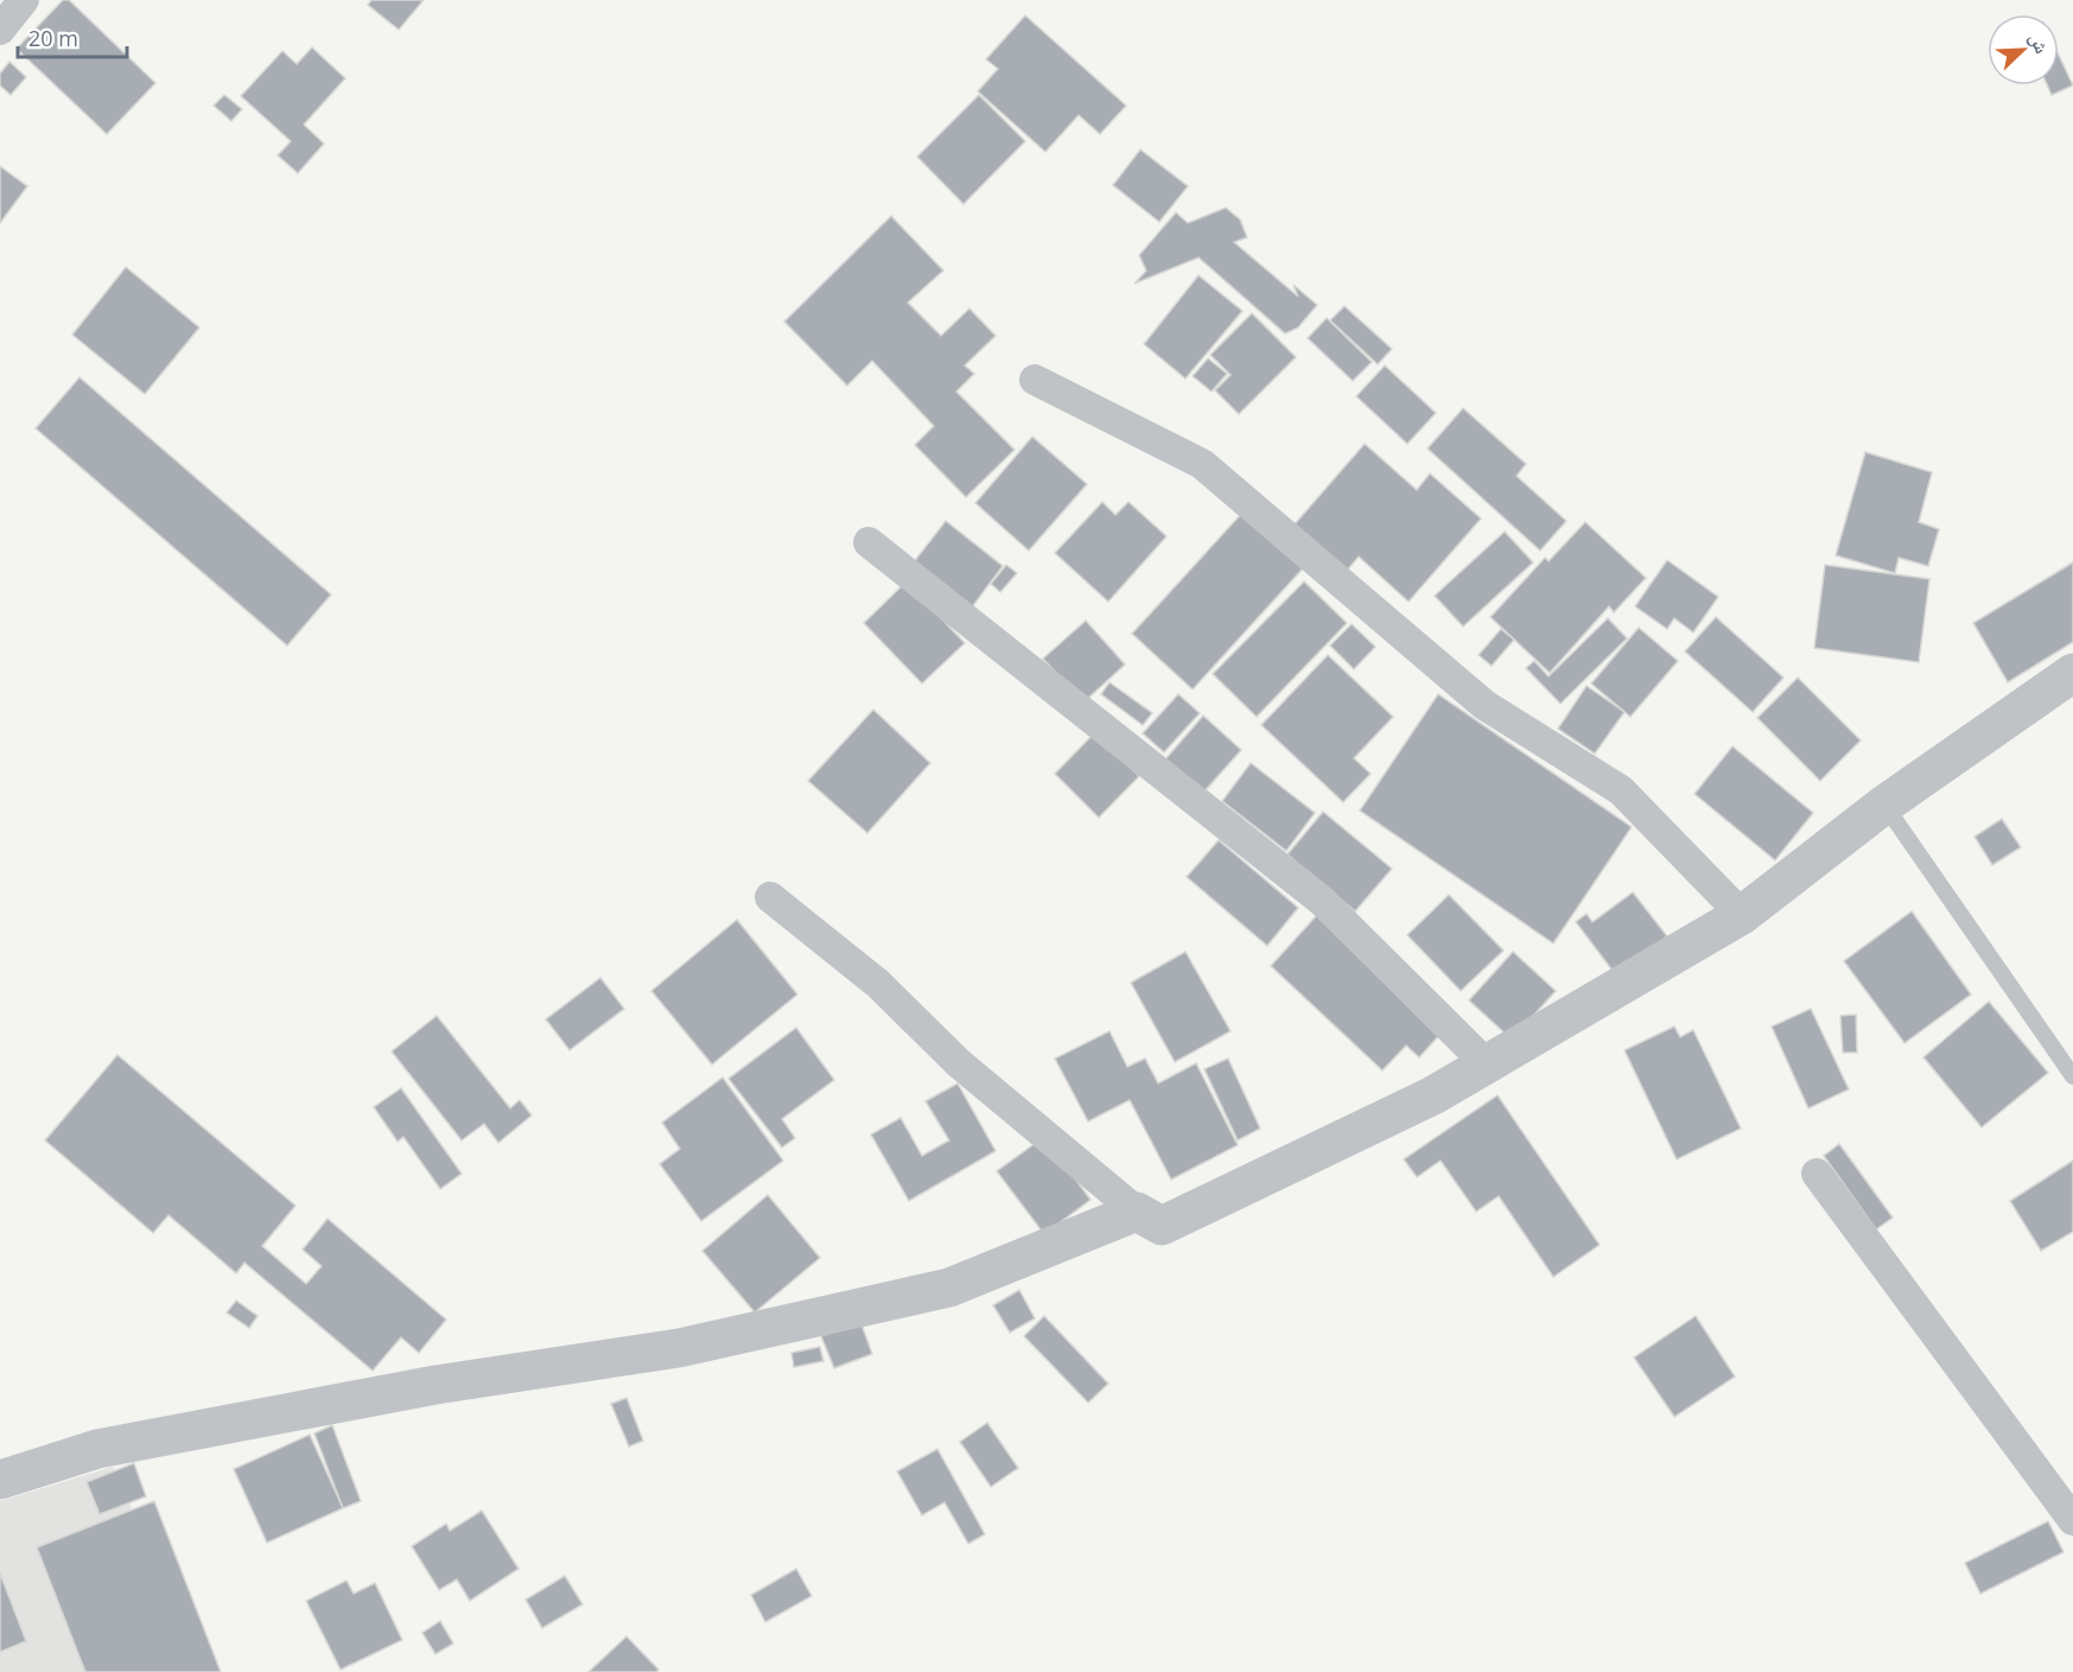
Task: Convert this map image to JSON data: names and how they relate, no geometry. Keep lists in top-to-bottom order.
{
  "scale_bar": "20 m",
  "north": "top right"
}
